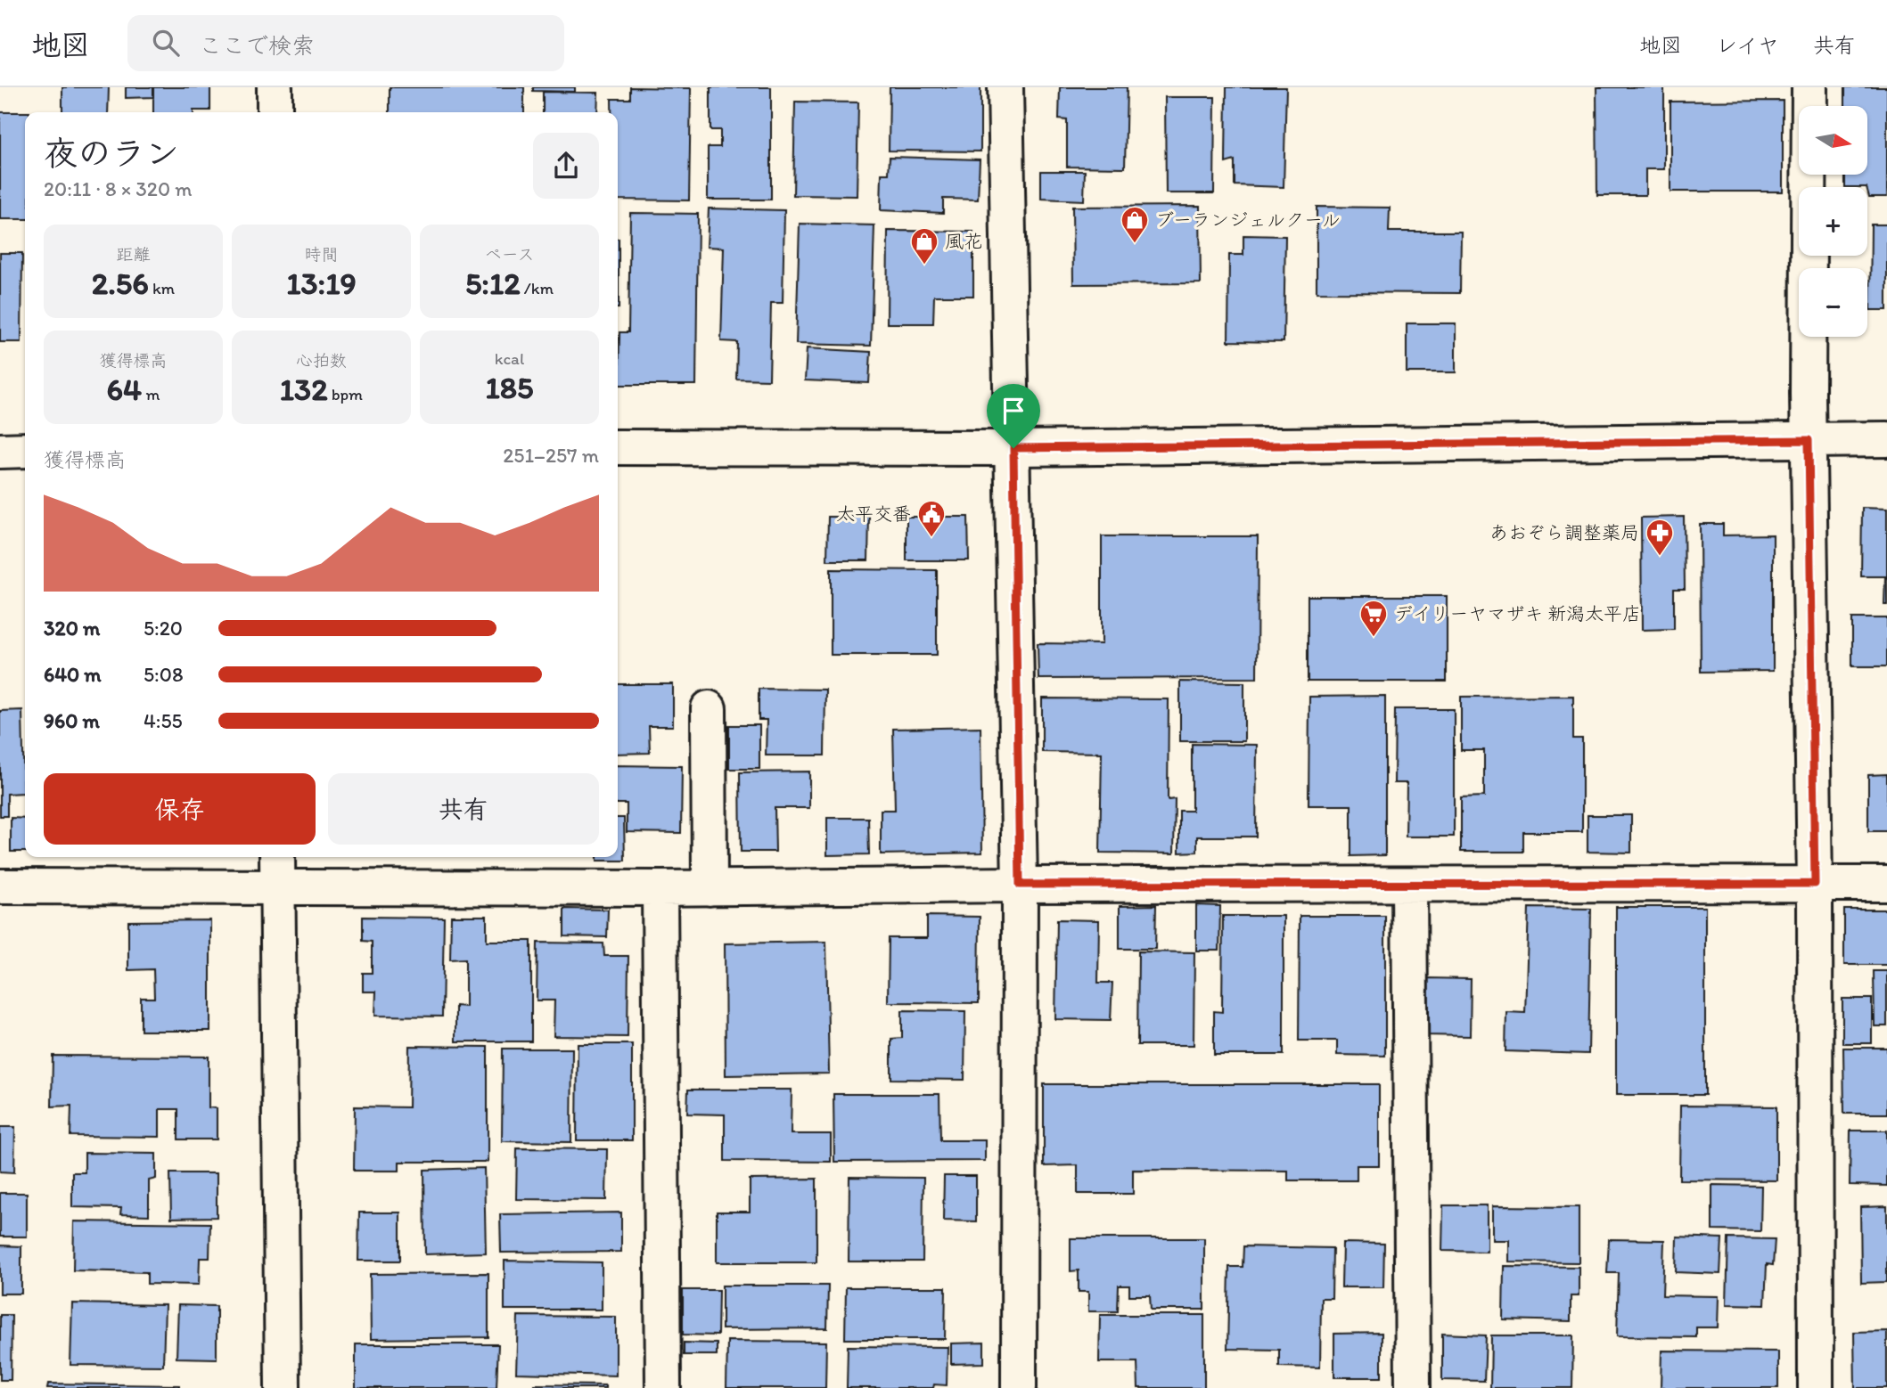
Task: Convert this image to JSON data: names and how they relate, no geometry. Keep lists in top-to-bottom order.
{
  "places": {
    "shop": ["ブーランジェルクール", "風花"],
    "public building": ["太平交番"],
    "pharmacy": ["あおぞら調整薬局"],
    "supermarket": ["デイリーヤマザキ 新潟太平店"]
  },
  "north": "right",
  "page": {
    "header": "地図",
    "search": "ここで検索",
    "nav": ["地図", "レイヤ", "共有"],
    "map_buttons": ["+", "−"],
    "heading": ["夜のラン", "20:11 · 8 × 320 m"],
    "stats": [
      ["距離", "2.56 km"],
      ["時間", "13:19"],
      ["ペース", "5:12 /km"],
      ["獲得標高", "64 m"],
      ["心拍数", "132 bpm"],
      ["kcal", "185"]
    ],
    "chart": ["獲得標高", "251–257 m"],
    "list": [
      {
        "name": "320 m",
        "note": "5:20"
      },
      {
        "name": "640 m",
        "note": "5:08"
      },
      {
        "name": "960 m",
        "note": "4:55"
      }
    ],
    "buttons": ["保存", "共有"]
  }
}
